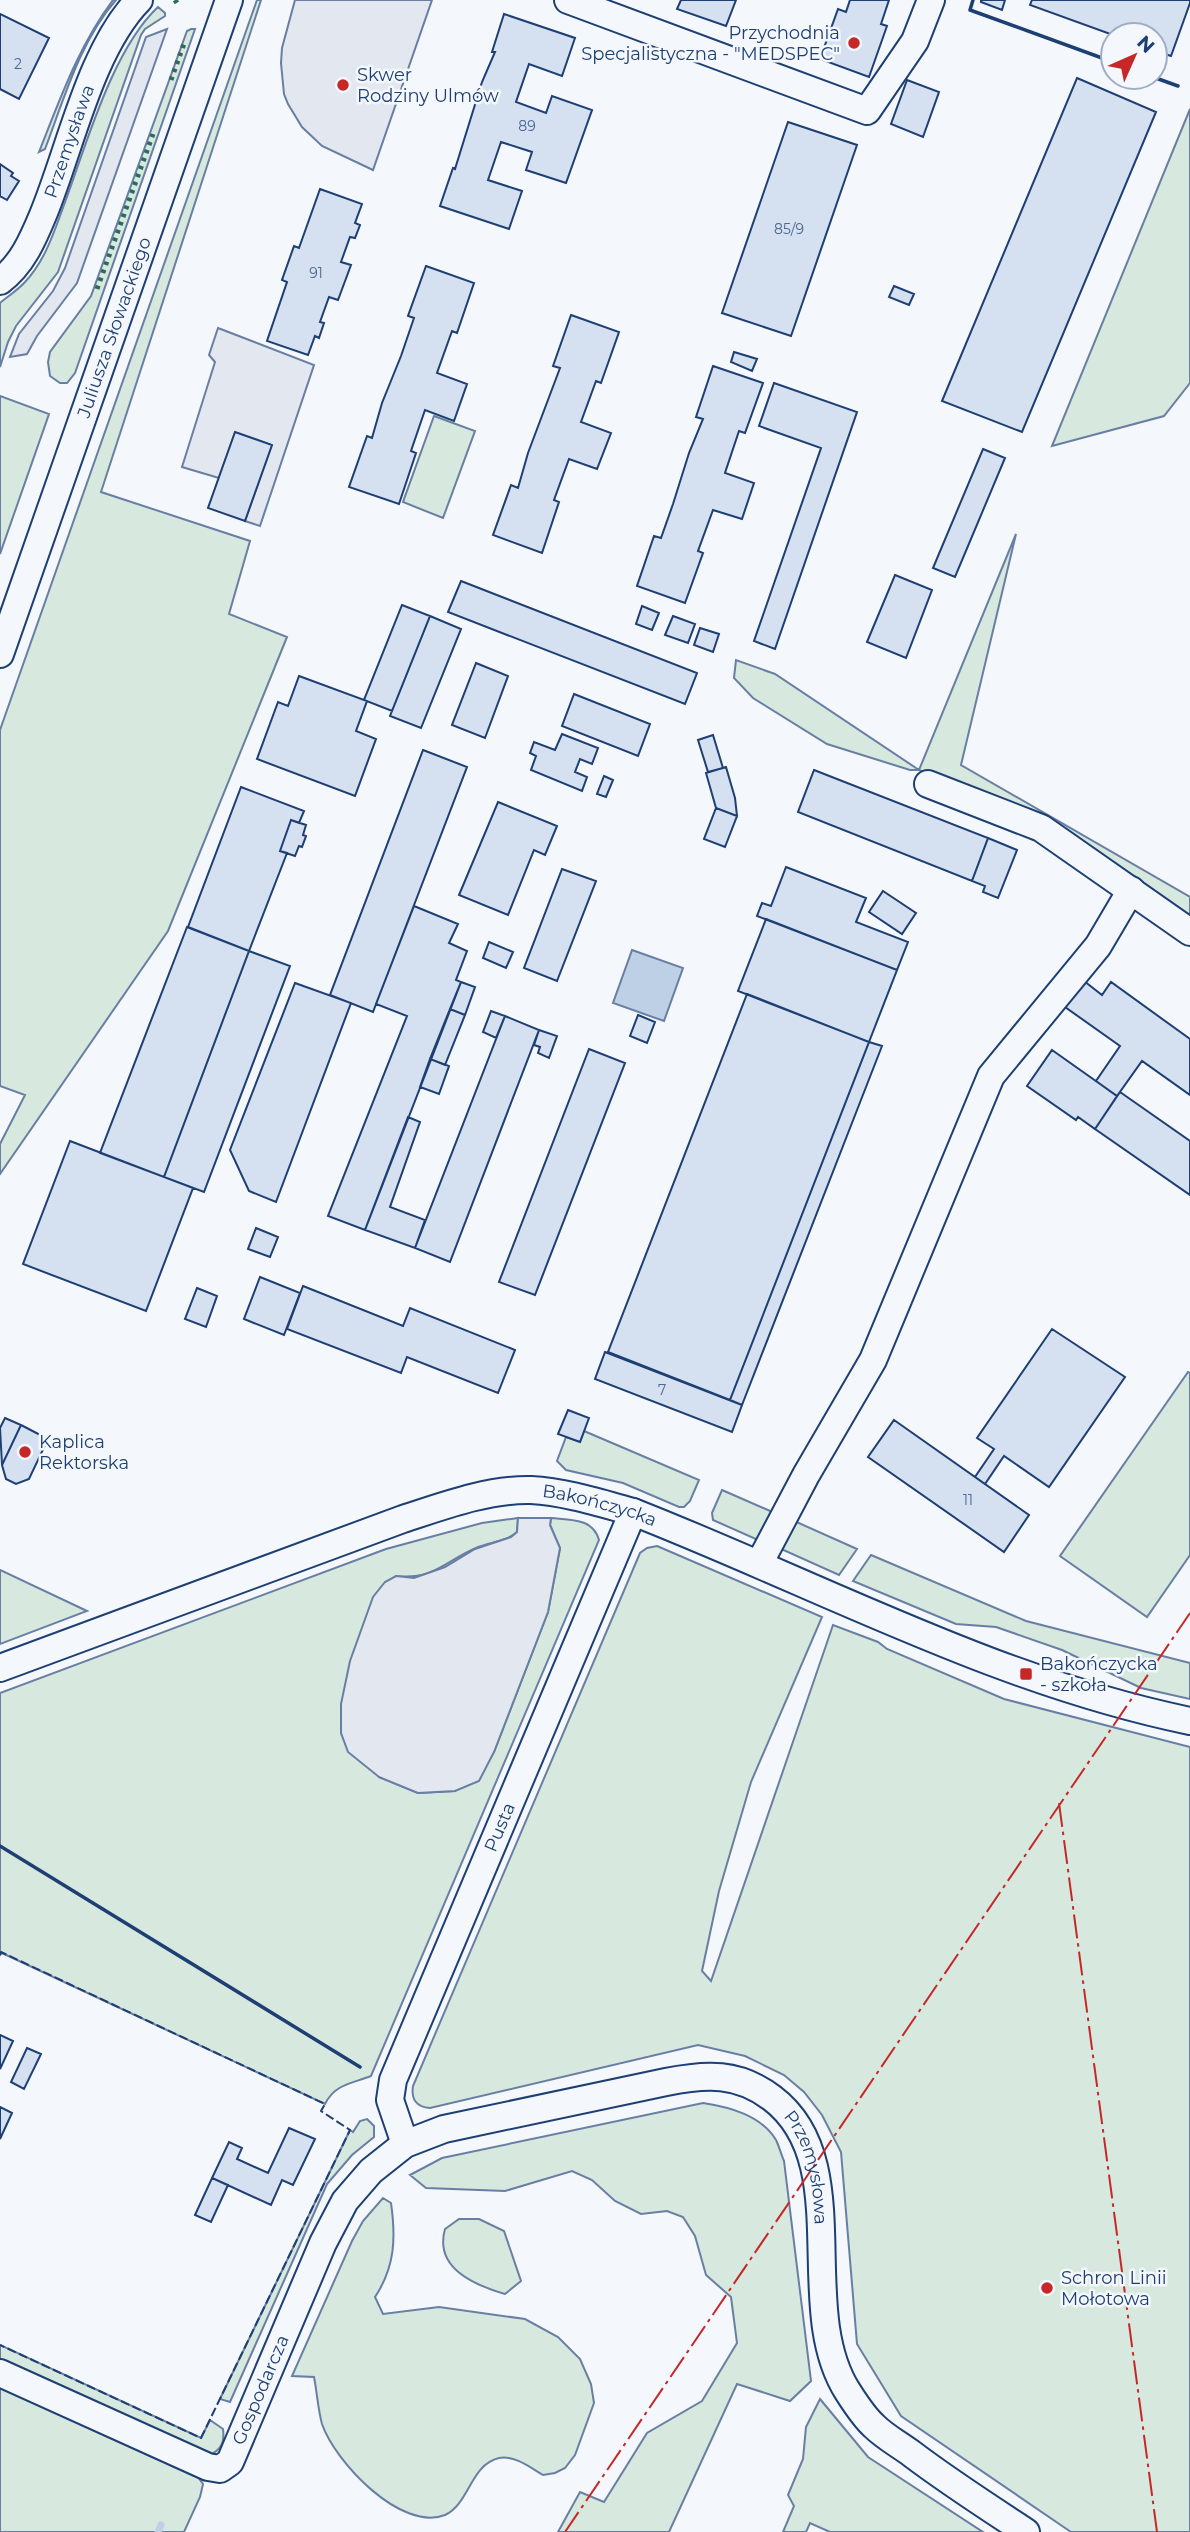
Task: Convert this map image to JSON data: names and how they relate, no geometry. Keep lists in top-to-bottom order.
{
  "streets": {
    "street": [
      "Przemysława",
      "Juliusza Słowackiego",
      "Bakończycka",
      "Pusta",
      "Przemysłowa",
      "Gospodarcza"
    ]
  },
  "crossings": [
    ["Bakończycka", "Pusta"],
    ["Pusta", "Przemysłowa"],
    ["Pusta", "Gospodarcza"],
    ["Przemysłowa", "Gospodarcza"]
  ],
  "places": {
    "other": [
      "Przychodnia Specjalistyczna - \"MEDSPEC\"",
      "Skwer Rodziny Ulmów",
      "Kaplica Rektorska",
      "Schron Linii Mołotowa"
    ],
    "transit": ["Bakończycka - szkoła"]
  },
  "house_numbers": [
    "2",
    "89",
    "85/9",
    "91",
    "7",
    "11"
  ],
  "north": "top right"
}
